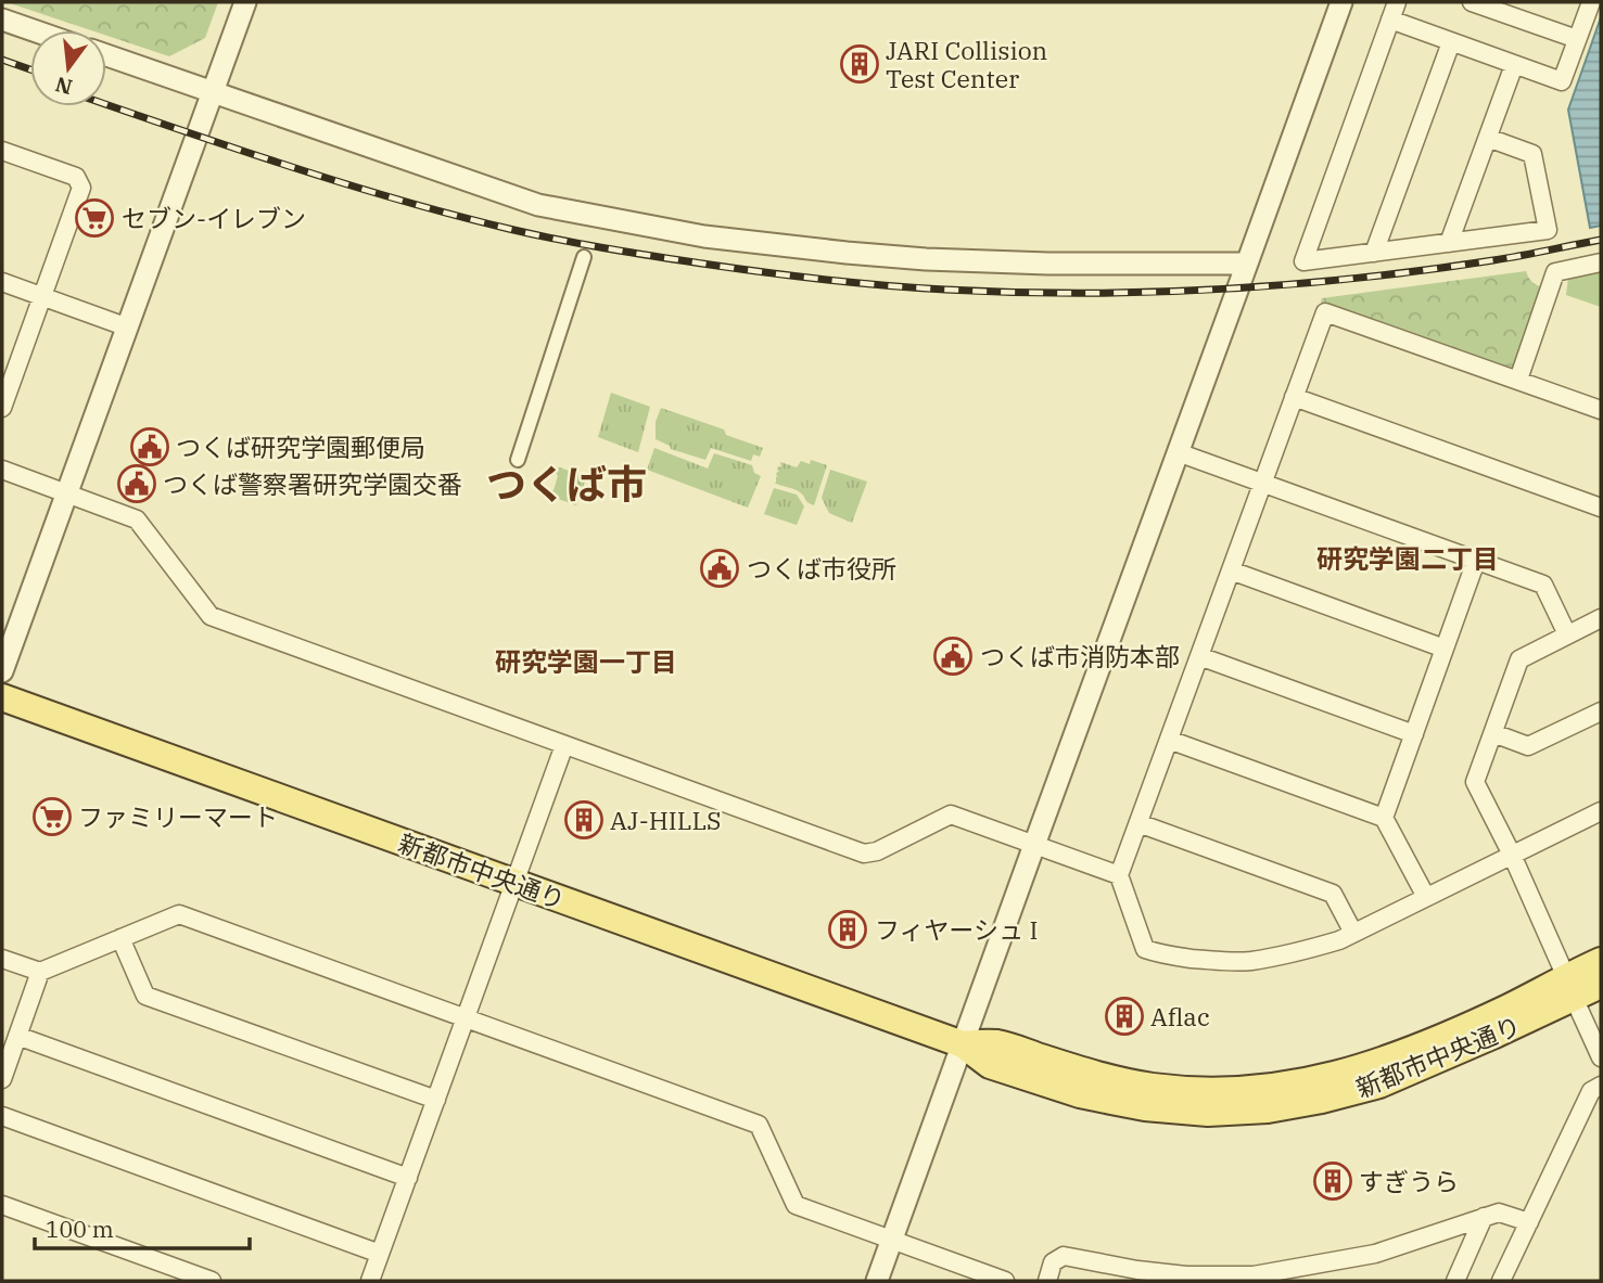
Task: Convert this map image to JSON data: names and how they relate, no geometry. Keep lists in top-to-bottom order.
{
  "streets": {
    "main road": ["新都市中央通り"]
  },
  "districts": ["つくば市", "研究学園二丁目", "研究学園一丁目"],
  "places": {
    "building": [
      "JARI Collision Test Center",
      "AJ-HILLS",
      "フィヤーシュ I",
      "Aflac",
      "すぎうら"
    ],
    "supermarket": ["セブン-イレブン", "ファミリーマート"],
    "public building": [
      "つくば研究学園郵便局",
      "つくば警察署研究学園交番",
      "つくば市役所",
      "つくば市消防本部"
    ]
  },
  "scale_bar": "100 m",
  "north": "bottom"
}
